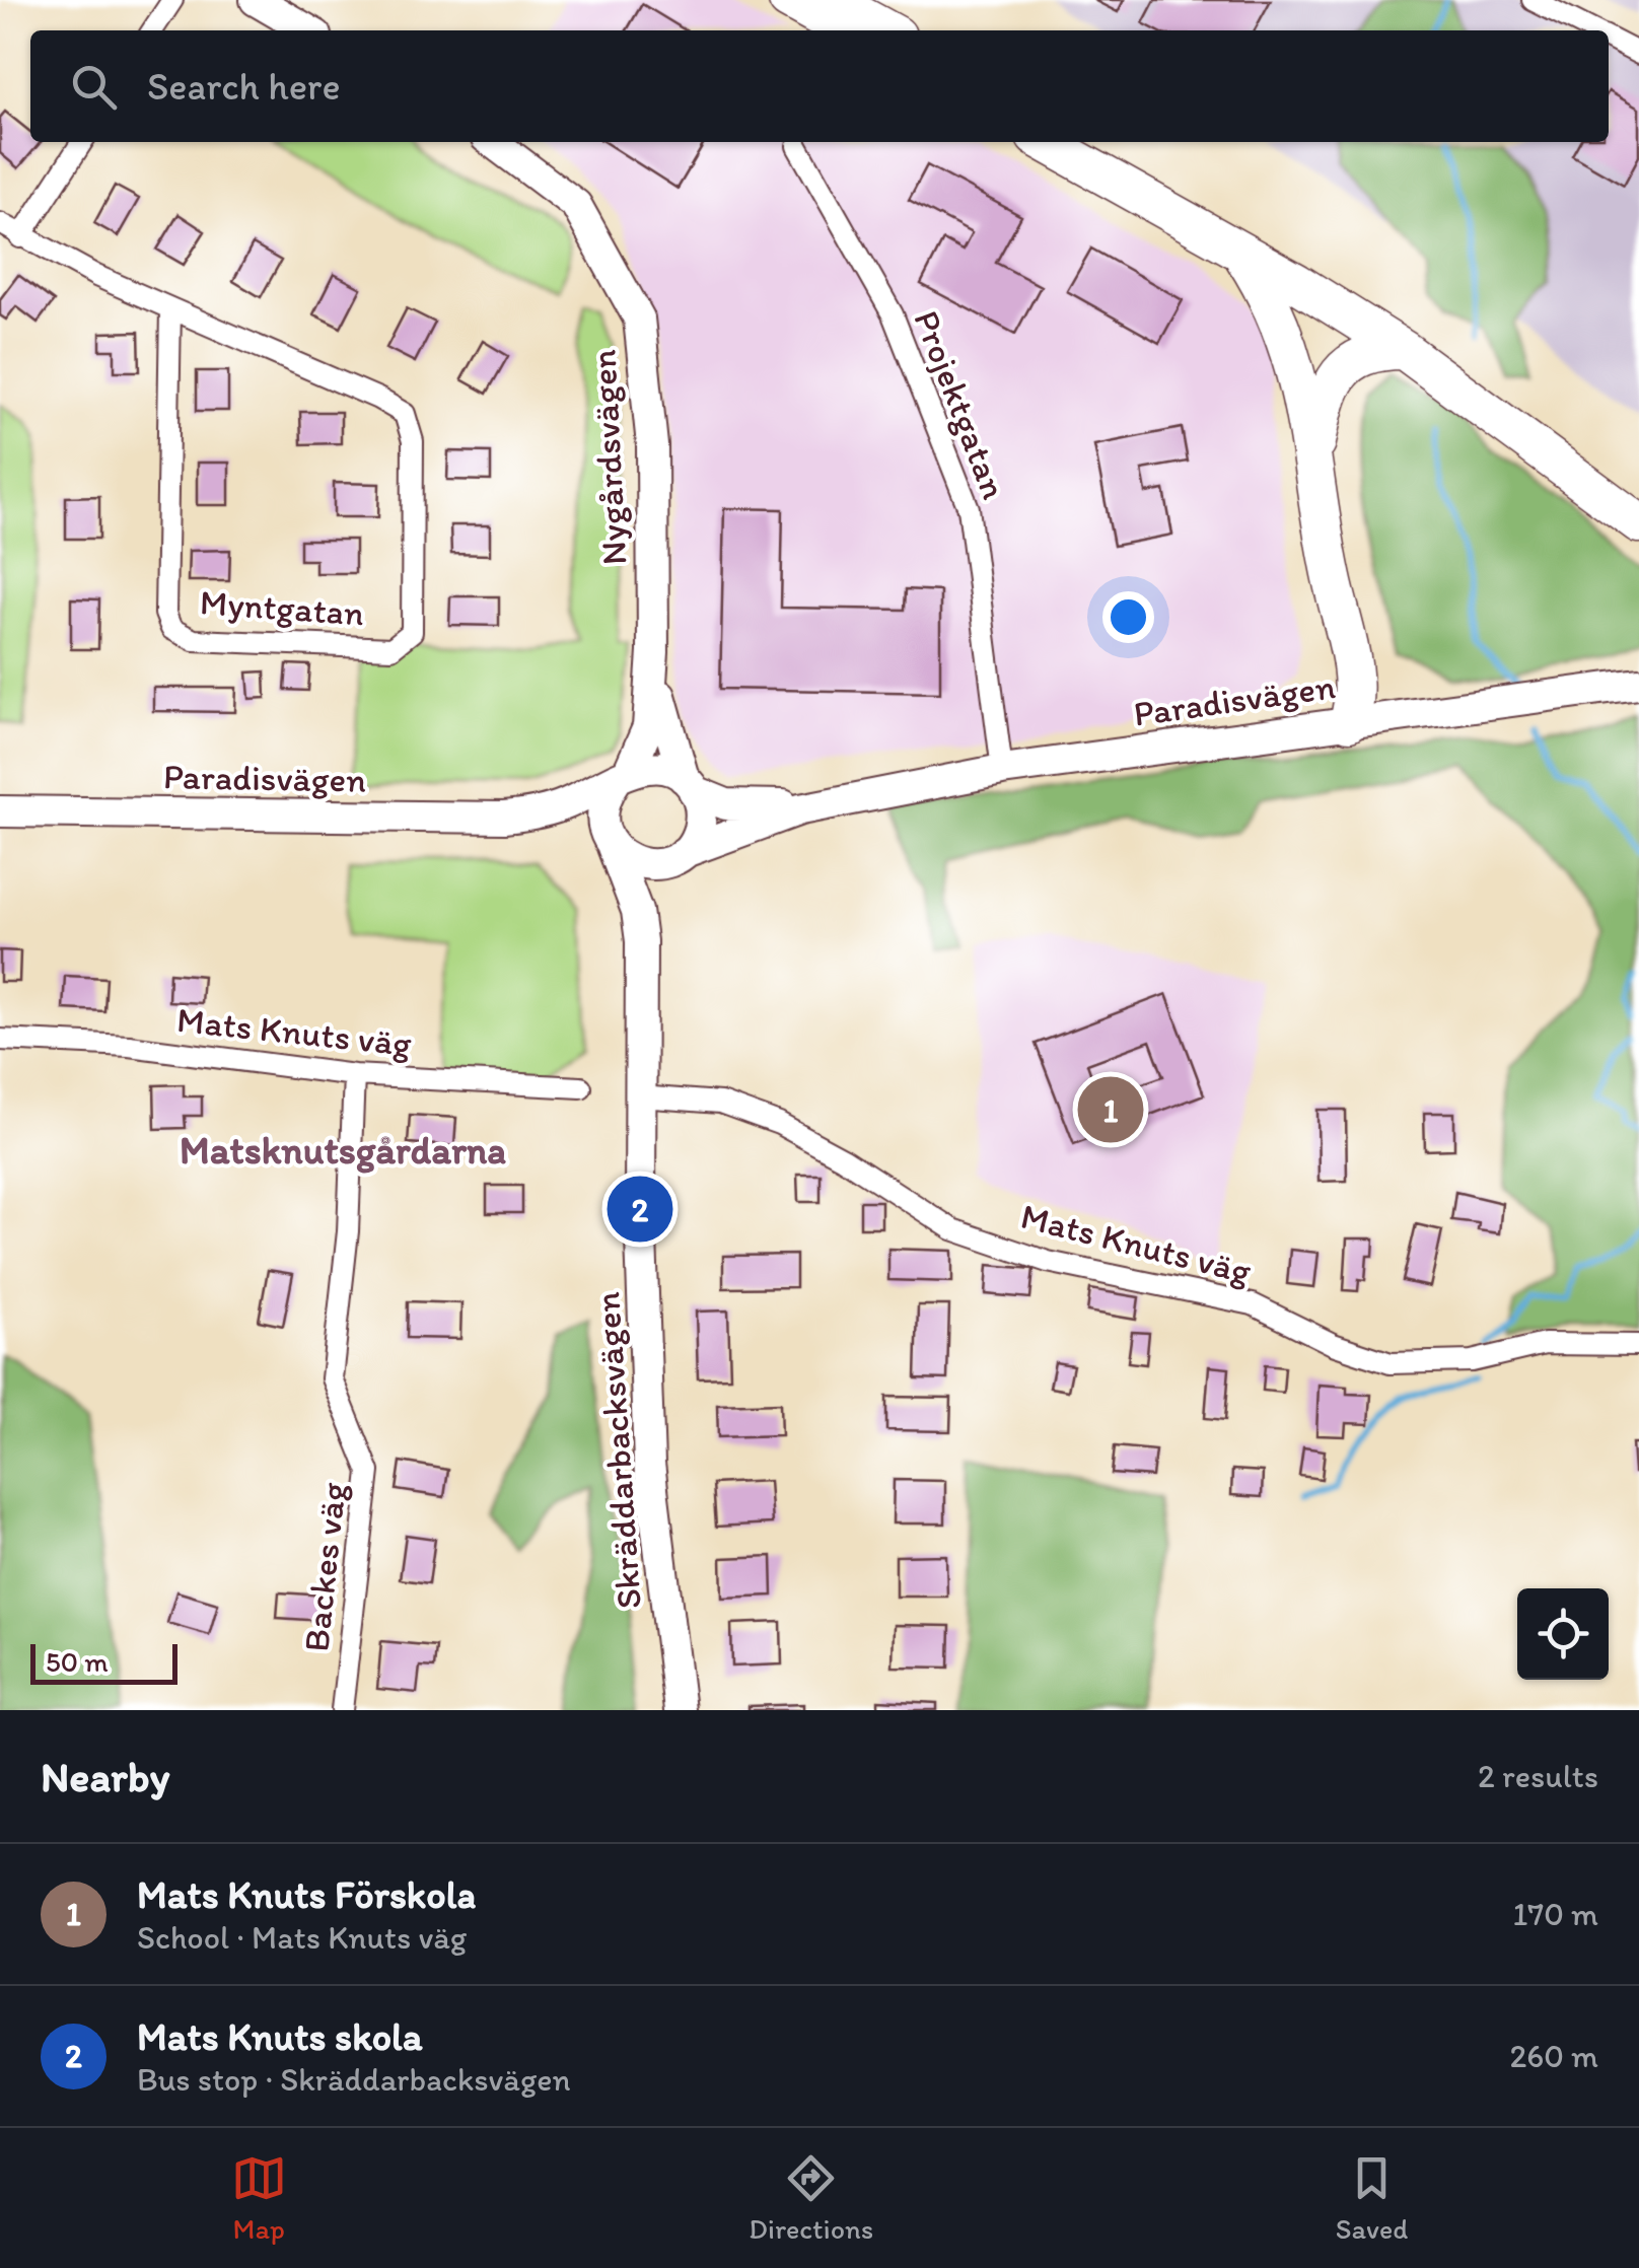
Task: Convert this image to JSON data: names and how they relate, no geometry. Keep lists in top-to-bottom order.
{
  "streets": {
    "street": [
      "Projektgatan",
      "Nygårdsvägen",
      "Myntgatan",
      "Paradisvägen",
      "Mats Knuts väg",
      "Skräddarbacksvägen",
      "Backes väg"
    ]
  },
  "crossings": [
    ["Projektgatan", "Paradisvägen"],
    ["Nygårdsvägen", "Paradisvägen"],
    ["Nygårdsvägen", "Skräddarbacksvägen"],
    ["Paradisvägen", "Skräddarbacksvägen"],
    ["Mats Knuts väg", "Skräddarbacksvägen"],
    ["Mats Knuts väg", "Backes väg"]
  ],
  "districts": ["Matsknutsgårdarna"],
  "scale_bar": "50 m",
  "page": {
    "search": "Search here",
    "pins": ["1", "2"],
    "scale": "50 m",
    "heading": ["Nearby", "2 results"],
    "list": [
      {
        "mark": "1",
        "name": "Mats Knuts Förskola",
        "note": "School · Mats Knuts väg",
        "value": "170 m"
      },
      {
        "mark": "2",
        "name": "Mats Knuts skola",
        "note": "Bus stop · Skräddarbacksvägen",
        "value": "260 m"
      }
    ],
    "nav": ["Map", "Directions", "Saved"]
  }
}
